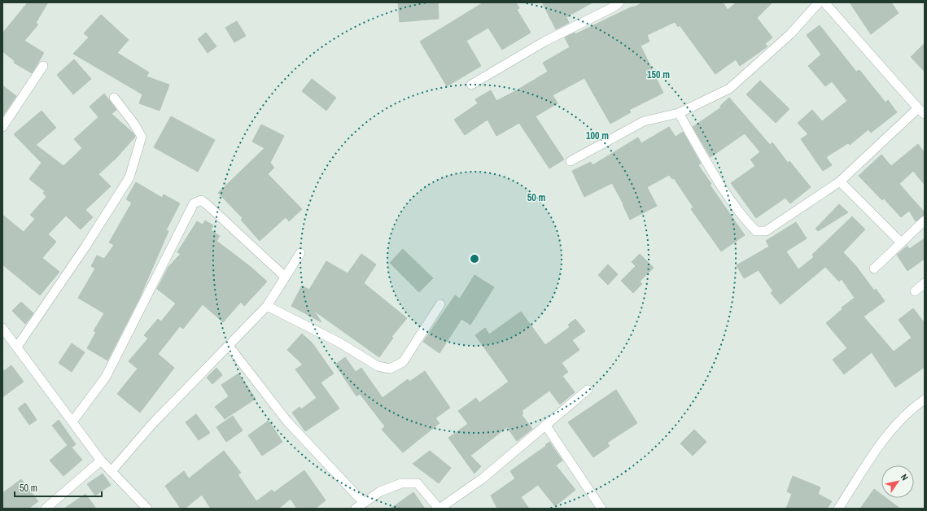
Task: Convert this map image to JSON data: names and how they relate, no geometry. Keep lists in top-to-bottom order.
{
  "scale_bar": "50 m",
  "north": "top right",
  "rings": ["150 m", "100 m", "50 m"]
}
